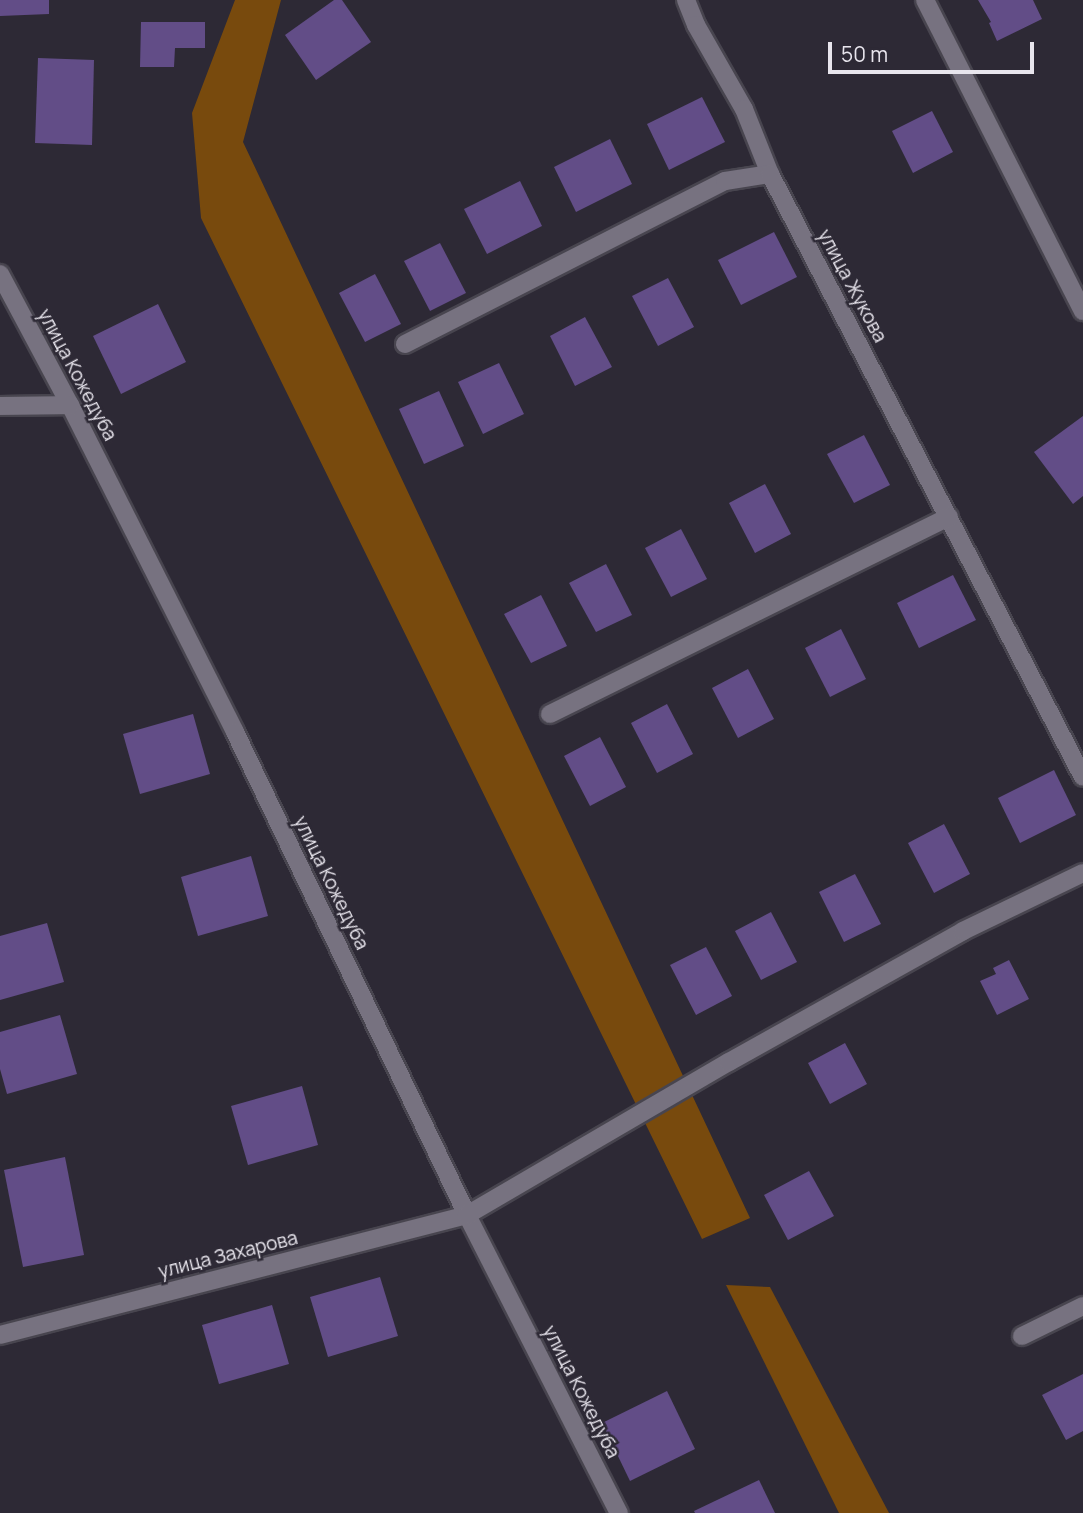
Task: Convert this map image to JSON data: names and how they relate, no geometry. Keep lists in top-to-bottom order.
{
  "streets": {
    "street": ["улица Жукова", "улица Кожедуба", "улица Захарова"]
  },
  "crossings": [
    ["улица Кожедуба", "улица Захарова"]
  ],
  "scale_bar": "50 m"
}
